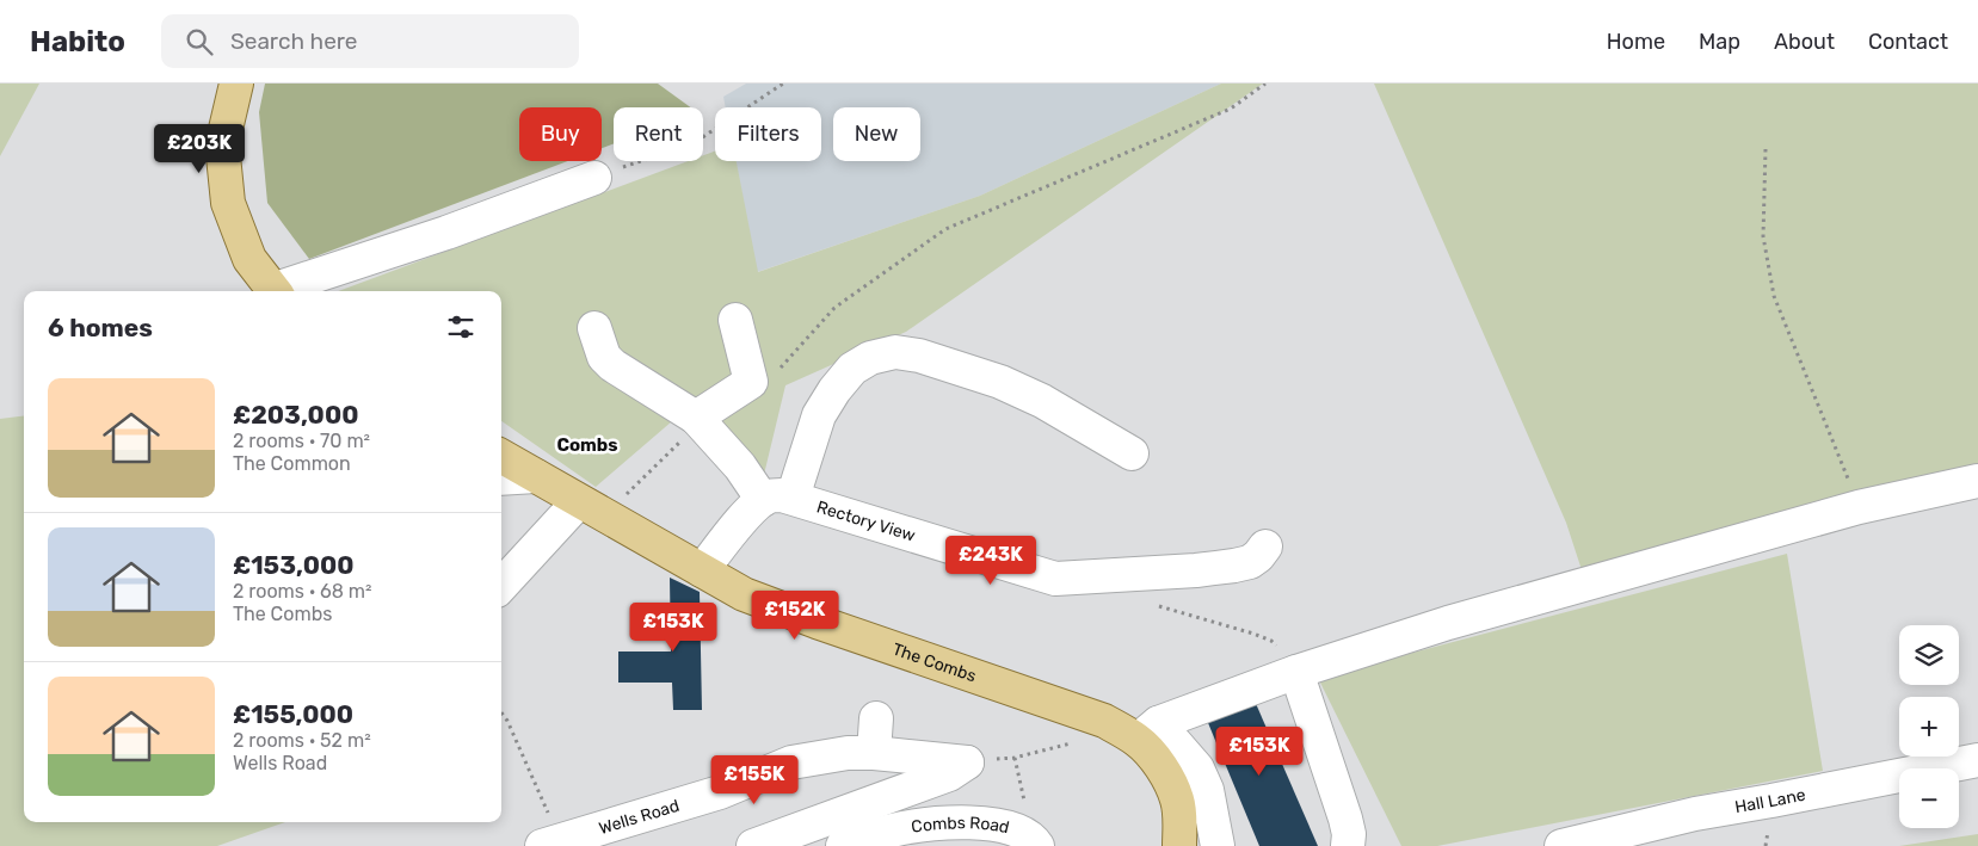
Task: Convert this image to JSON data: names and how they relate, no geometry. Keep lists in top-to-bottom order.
{
  "streets": {
    "main road": ["The Combs"],
    "street": [
      "Rectory View",
      "Hall Lane",
      "Wells Road",
      "Combs Road"
    ]
  },
  "districts": ["Combs"],
  "page": {
    "header": "Habito",
    "search": "Search here",
    "nav": [
      "Home",
      "Map",
      "About",
      "Contact"
    ],
    "chip": [
      "Buy",
      "Rent",
      "Filters",
      "New"
    ],
    "price": [
      "£203K",
      "£243K",
      "£152K",
      "£153K",
      "£153K",
      "£155K"
    ],
    "heading": "6 homes",
    "list": [
      {
        "name": "£203,000",
        "note": "2 rooms · 70 m² · The Common"
      },
      {
        "name": "£153,000",
        "note": "2 rooms · 68 m² · The Combs"
      },
      {
        "name": "£155,000",
        "note": "2 rooms · 52 m² · Wells Road"
      }
    ],
    "map_buttons": ["+", "−"]
  }
}
